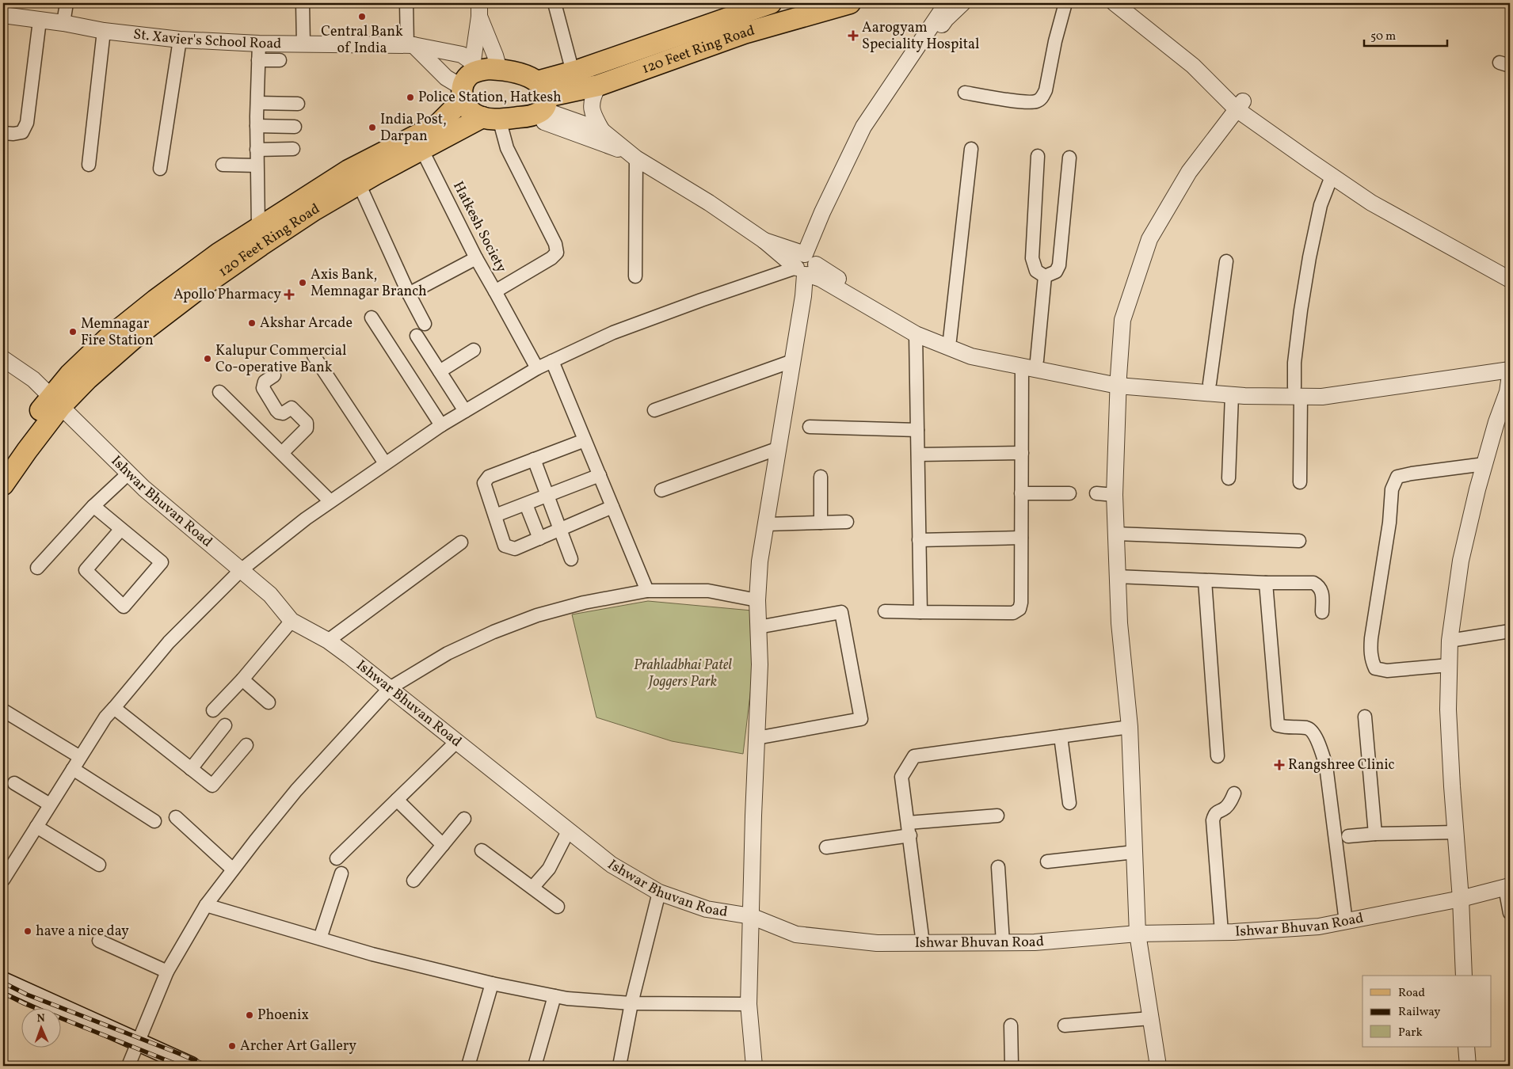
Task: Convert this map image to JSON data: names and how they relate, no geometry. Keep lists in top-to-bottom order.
{
  "streets": {
    "main road": ["120 Feet Ring Road"],
    "street": ["St. Xavier's School Road", "Hatkesh Society", "Ishwar Bhuvan Road"]
  },
  "crossings": [
    ["St. Xavier's School Road", "120 Feet Ring Road"],
    ["120 Feet Ring Road", "Hatkesh Society"],
    ["120 Feet Ring Road", "Ishwar Bhuvan Road"]
  ],
  "parks": ["Prahladbhai Patel Joggers Park"],
  "places": {
    "other": [
      "Central Bank of India",
      "Police Station, Hatkesh",
      "India Post, Darpan",
      "Axis Bank, Memnagar Branch",
      "Akshar Arcade",
      "Memnagar Fire Station",
      "Kalupur Commercial Co-operative Bank",
      "have a nice day",
      "Phoenix",
      "Archer Art Gallery"
    ],
    "health": ["Aarogyam Speciality Hospital", "Apollo Pharmacy", "Rangshree Clinic"]
  },
  "legend": ["Road", "Railway", "Park"],
  "scale_bar": "50 m",
  "north": "top"
}
